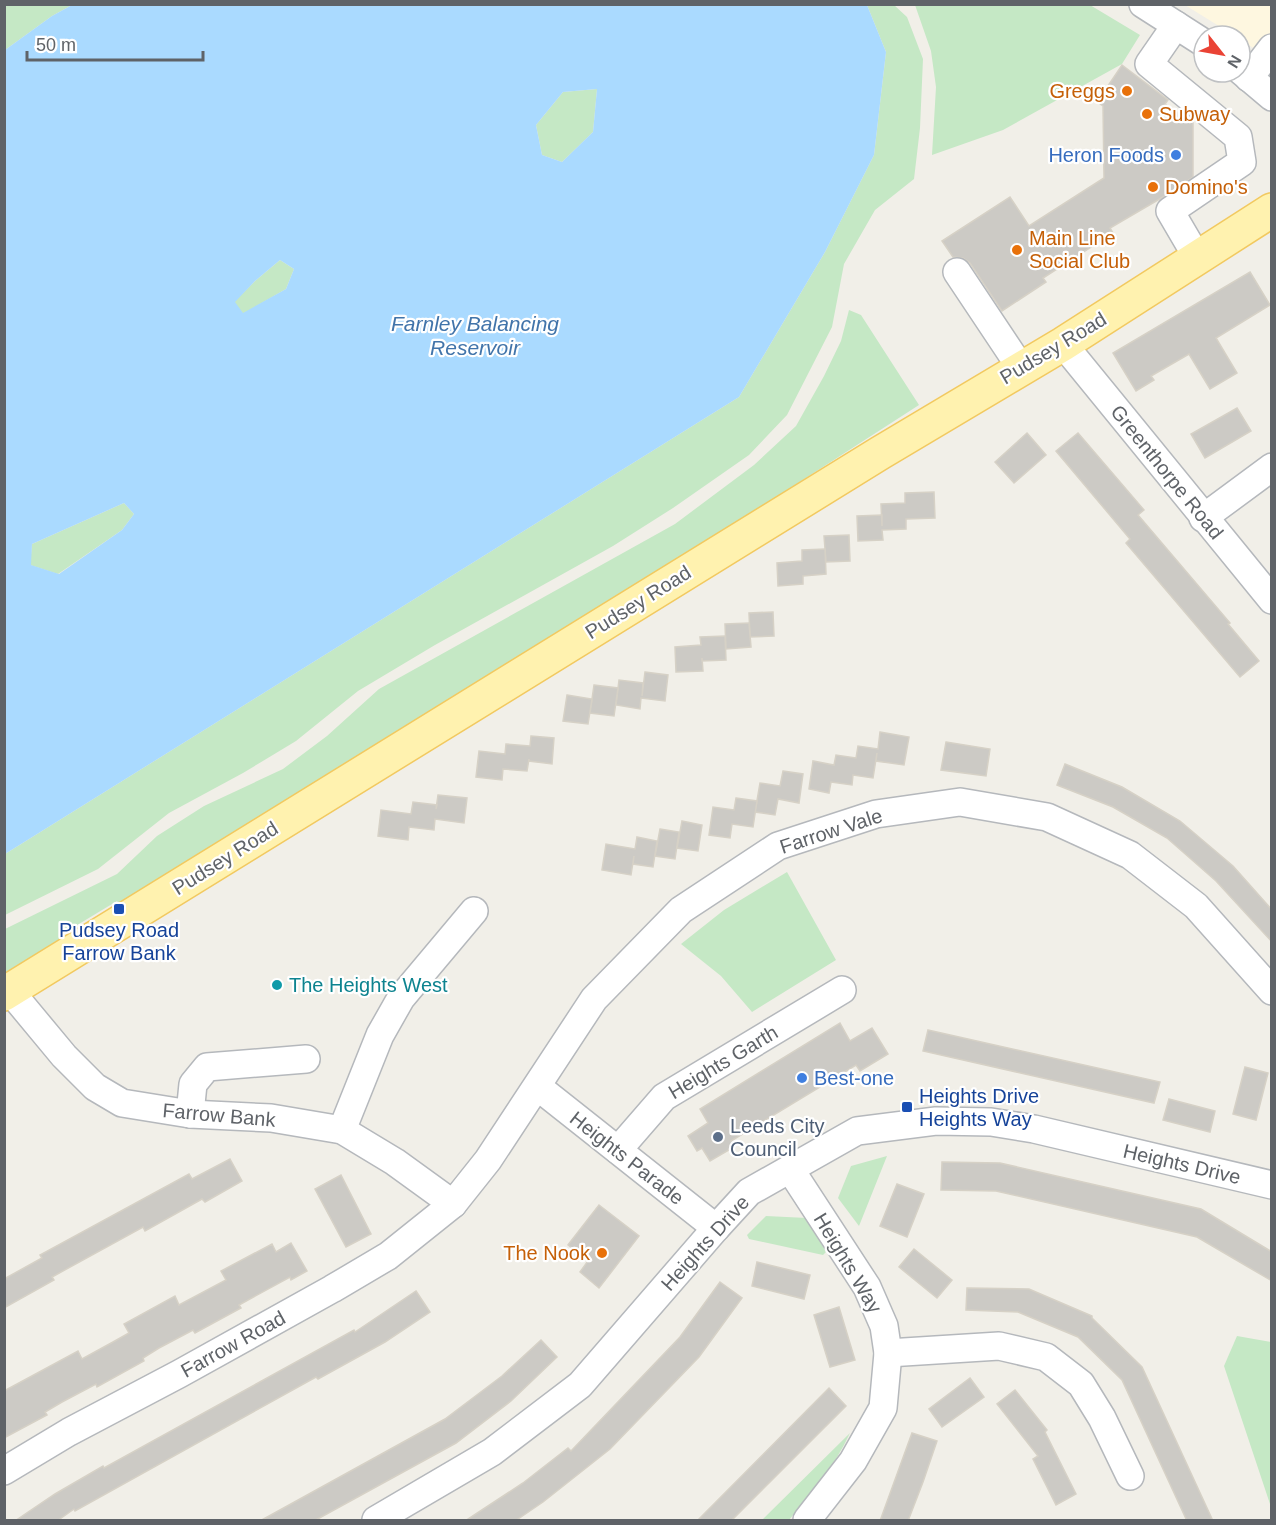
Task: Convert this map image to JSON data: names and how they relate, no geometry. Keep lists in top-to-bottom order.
{
  "streets": {
    "main road": ["Pudsey Road"],
    "street": [
      "Greenthorpe Road",
      "Farrow Vale",
      "Heights Garth",
      "Farrow Bank",
      "Heights Parade",
      "Heights Drive",
      "Heights Way",
      "Farrow Road"
    ]
  },
  "crossings": [
    ["Pudsey Road", "Greenthorpe Road"],
    ["Pudsey Road", "Farrow Bank"],
    ["Farrow Vale", "Farrow Bank"],
    ["Farrow Vale", "Heights Parade"],
    ["Farrow Vale", "Farrow Road"],
    ["Heights Garth", "Heights Parade"],
    ["Farrow Bank", "Farrow Road"],
    ["Heights Parade", "Heights Drive"],
    ["Heights Drive", "Heights Way"]
  ],
  "water": ["Farnley Balancing Reservoir"],
  "places": {
    "other": [
      "Greggs",
      "Subway",
      "Heron Foods",
      "Domino's",
      "Main Line Social Club",
      "The Heights West",
      "Best-one",
      "Leeds City Council",
      "The Nook"
    ],
    "transit": ["Pudsey Road Farrow Bank", "Heights Drive Heights Way"]
  },
  "scale_bar": "50 m",
  "north": "bottom right"
}
